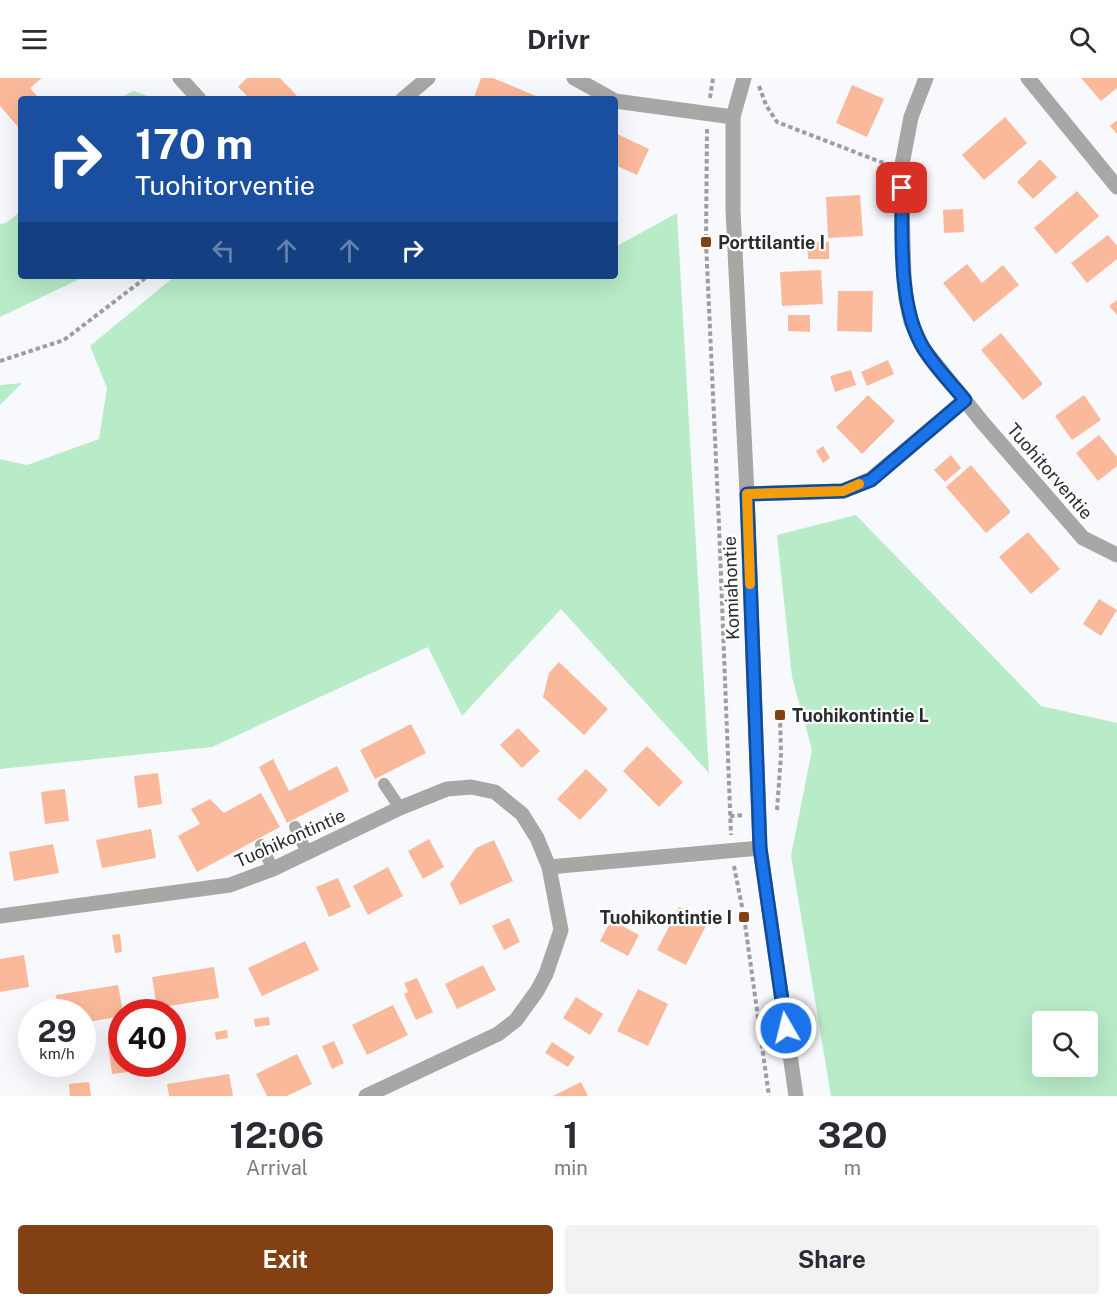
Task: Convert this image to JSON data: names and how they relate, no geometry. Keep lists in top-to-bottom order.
{
  "streets": {
    "street": ["Tuohitorventie", "Komiahontie", "Tuohikontintie"]
  },
  "places": {
    "transit": ["Porttilantie I", "Tuohikontintie L", "Tuohikontintie I"]
  },
  "page": {
    "header": "Drivr",
    "turn": ["170 m", "Tuohitorventie"],
    "speed": "29 km/h",
    "limit": "40",
    "eta": [
      "12:06",
      "Arrival",
      "1",
      "min",
      "320",
      "m"
    ],
    "buttons": ["Exit", "Share"]
  }
}
